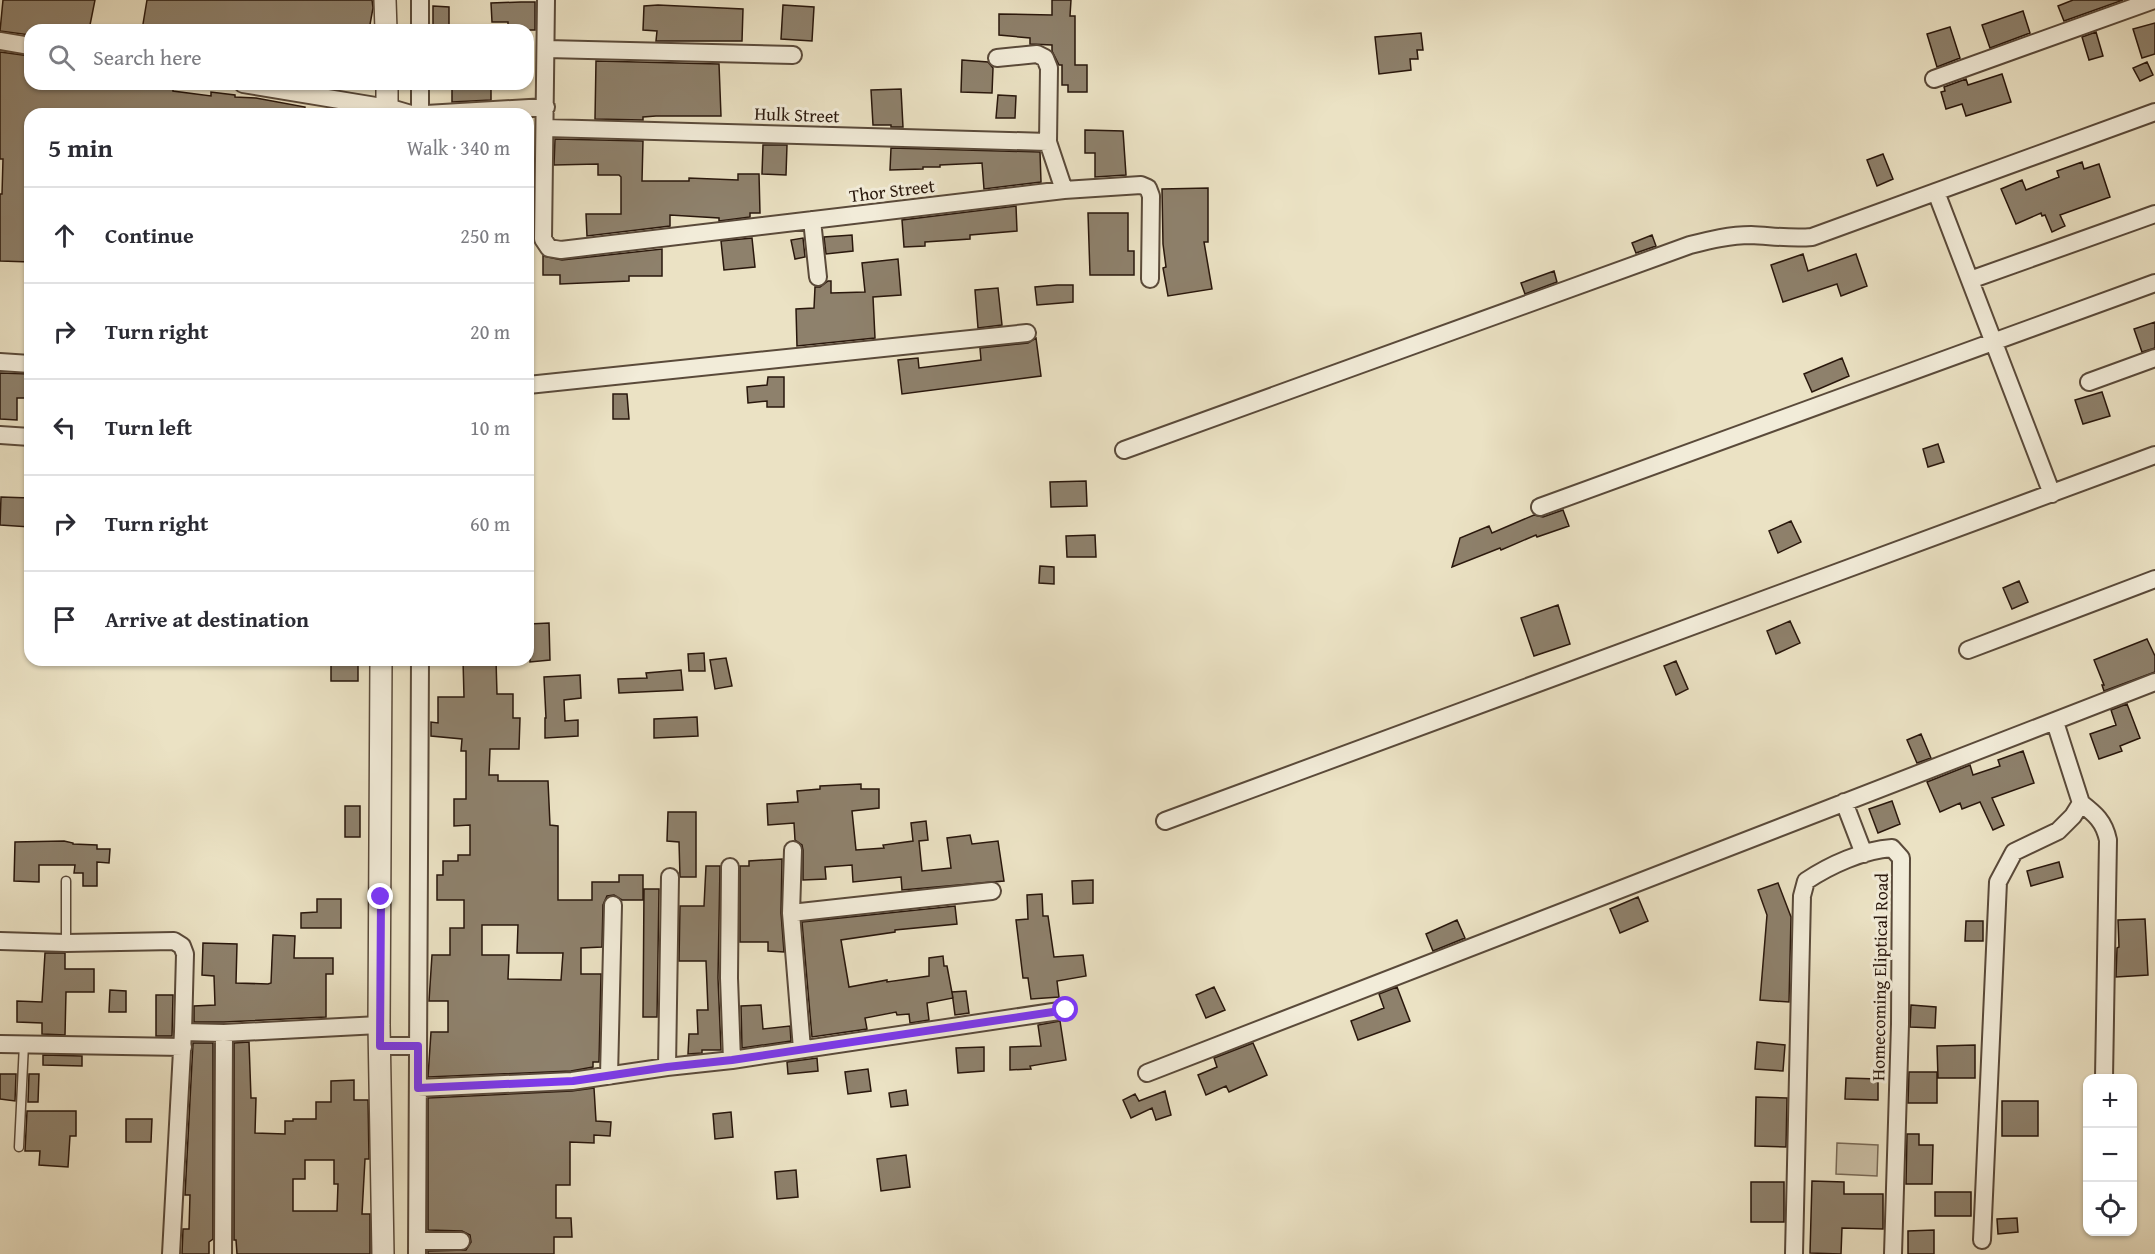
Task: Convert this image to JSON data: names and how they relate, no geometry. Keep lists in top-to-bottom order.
{
  "streets": {
    "street": ["Hulk Street", "Thor Street", "Homecoming Eliptical Road"]
  },
  "crossings": [
    ["Hulk Street", "Thor Street"]
  ],
  "page": {
    "search": "Search here",
    "heading": ["5 min", "Walk · 340 m"],
    "list": [
      ["Continue", "250 m"],
      ["Turn right", "20 m"],
      ["Turn left", "10 m"],
      ["Turn right", "60 m"],
      "Arrive at destination"
    ],
    "map_buttons": ["+", "−"]
  }
}
